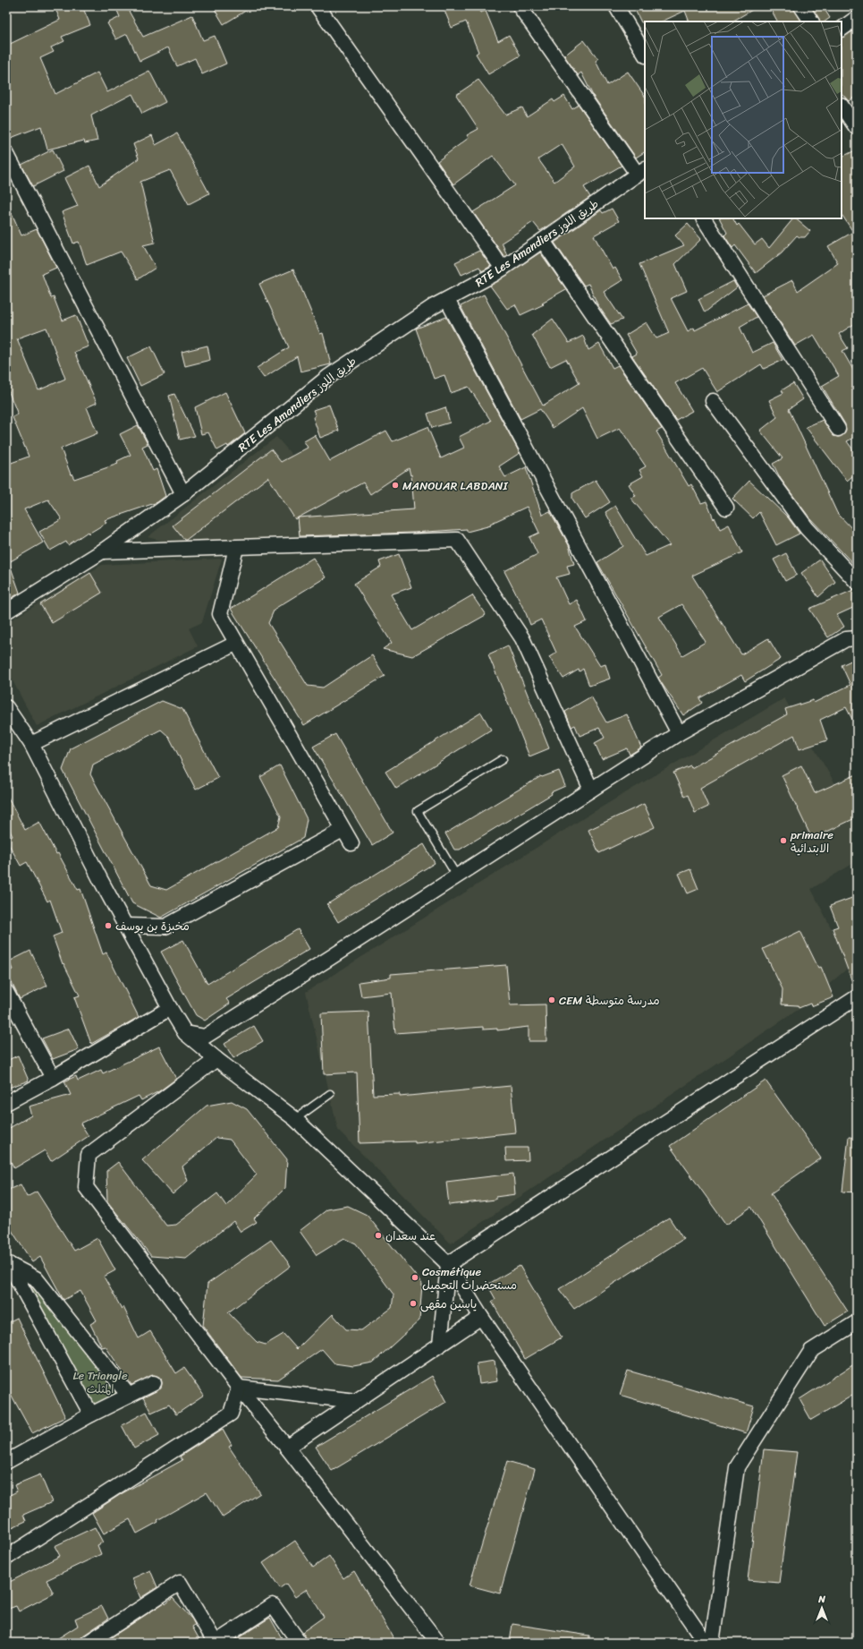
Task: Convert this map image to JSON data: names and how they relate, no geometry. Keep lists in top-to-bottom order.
{
  "streets": {
    "street": ["RTE Les Amandiers طريق اللوز"]
  },
  "parks": ["Le Triangle المثلث"],
  "places": [
    "MANOUAR LABDANI",
    "primaire الابتدائية",
    "مخبزة بن یوسف",
    "CEM مدرسة متوسطة",
    "عند سعدان",
    "Cosmétique مستحضرات التجميل",
    "ياسين مقهى"
  ],
  "north": "top"
}
